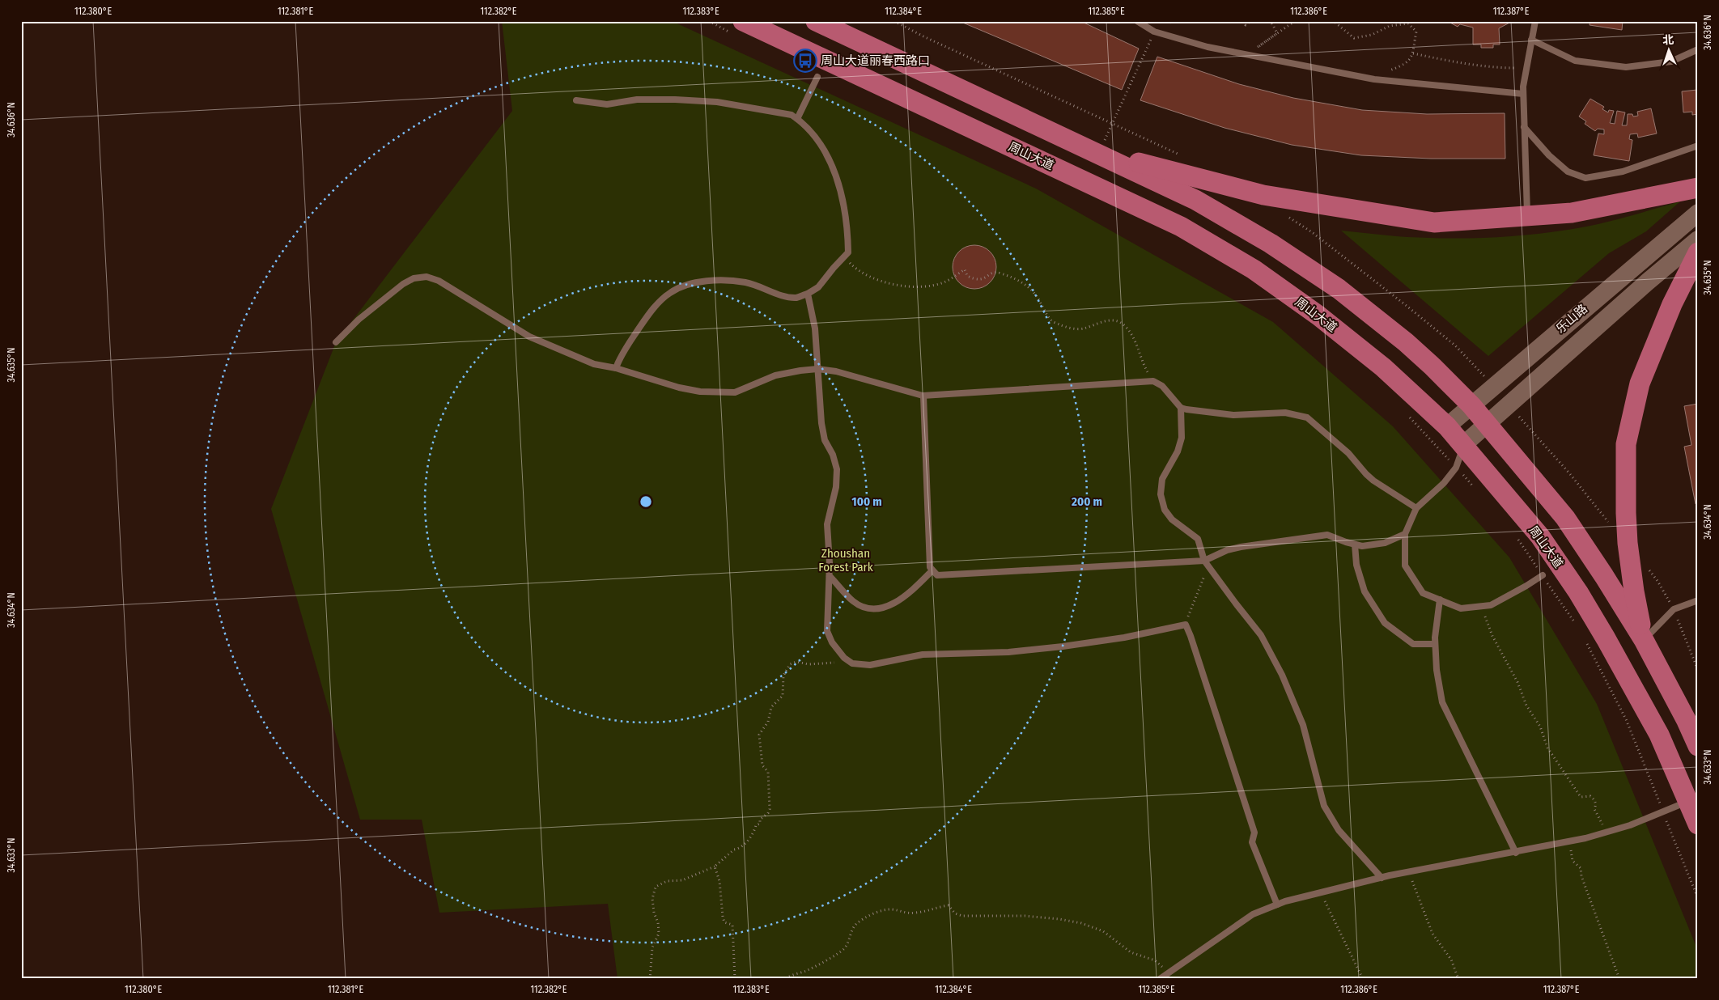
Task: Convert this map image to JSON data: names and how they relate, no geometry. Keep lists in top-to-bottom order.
{
  "streets": {
    "main road": ["周山大道", "乐山路"]
  },
  "crossings": [
    ["周山大道", "乐山路"]
  ],
  "parks": ["Zhoushan Forest Park"],
  "places": {
    "bus stop": ["周山大道丽春西路口"]
  },
  "north": "top",
  "coordinates": [
    "112.380°E",
    "112.381°E",
    "112.382°E",
    "112.383°E",
    "112.384°E",
    "112.385°E",
    "112.386°E",
    "112.387°E",
    "34.636°N",
    "34.635°N",
    "34.634°N",
    "34.633°N"
  ],
  "rings": ["100 m", "200 m"]
}
